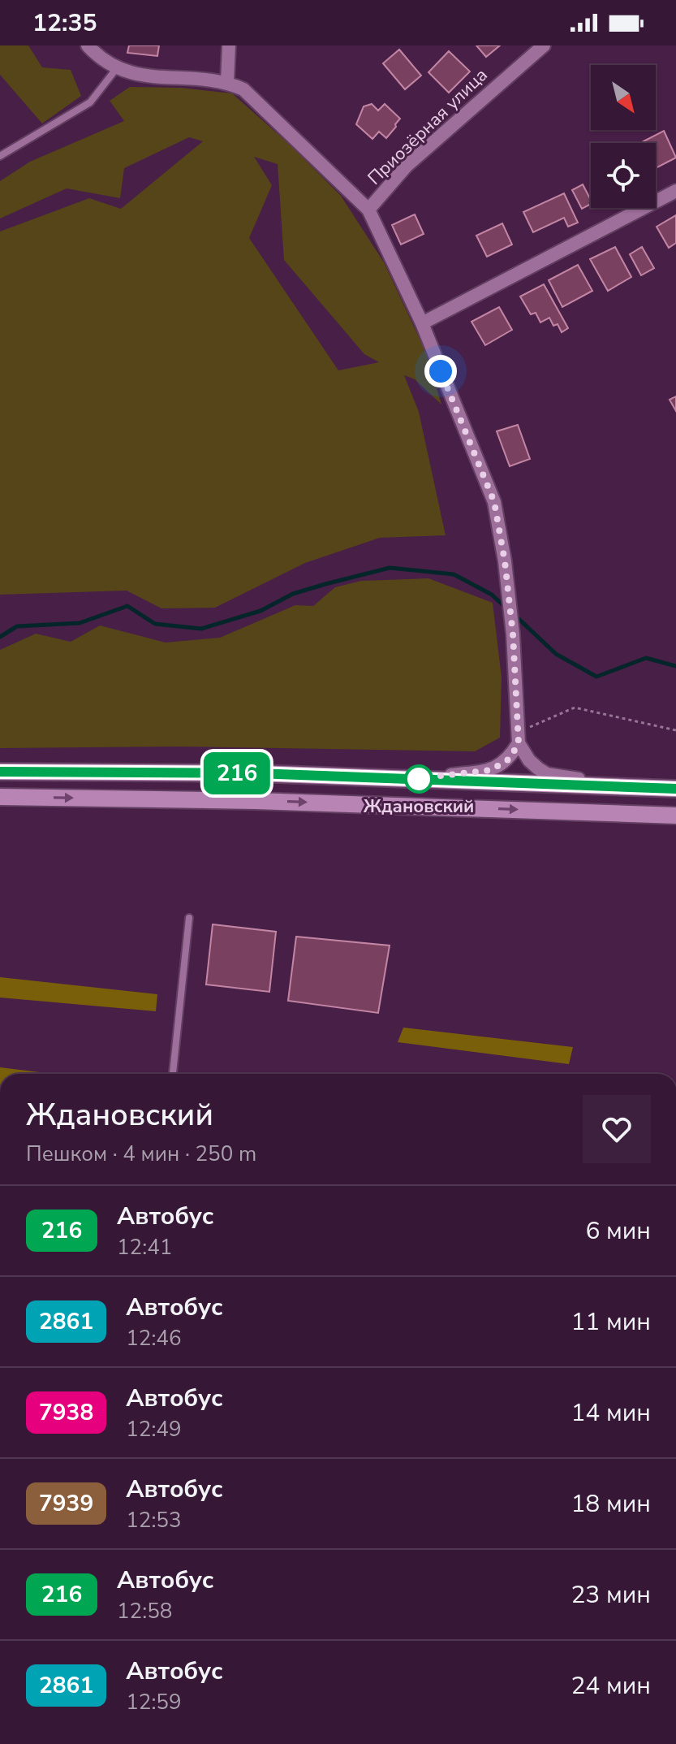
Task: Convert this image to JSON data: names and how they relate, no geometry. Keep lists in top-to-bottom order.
{
  "streets": {
    "street": ["Приозёрная улица"]
  },
  "places": ["Ждановский"],
  "lines": ["bus line 216"],
  "north": "bottom right",
  "page": {
    "status": "12:35",
    "on_map": "216",
    "heading": ["Ждановский", "Пешком · 4 мин · 250 m"],
    "list": [
      {
        "mark": "216",
        "name": "Автобус",
        "note": "12:41",
        "value": "6 мин"
      },
      {
        "mark": "2861",
        "name": "Автобус",
        "note": "12:46",
        "value": "11 мин"
      },
      {
        "mark": "7938",
        "name": "Автобус",
        "note": "12:49",
        "value": "14 мин"
      },
      {
        "mark": "7939",
        "name": "Автобус",
        "note": "12:53",
        "value": "18 мин"
      },
      {
        "mark": "216",
        "name": "Автобус",
        "note": "12:58",
        "value": "23 мин"
      },
      {
        "mark": "2861",
        "name": "Автобус",
        "note": "12:59",
        "value": "24 мин"
      }
    ]
  }
}
